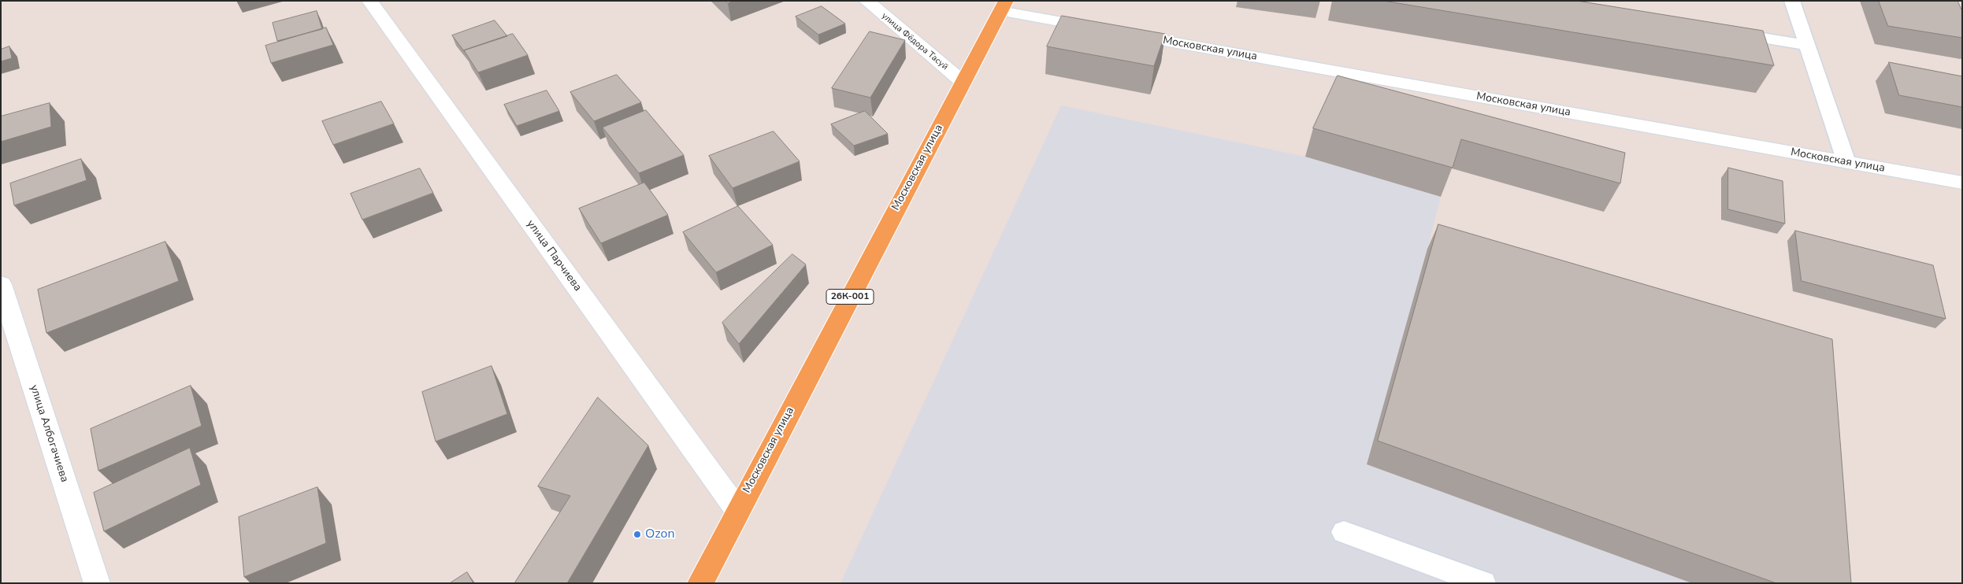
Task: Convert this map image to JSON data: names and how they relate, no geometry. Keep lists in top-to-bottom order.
{
  "streets": {
    "main road": ["Московская улица", "26К-001"],
    "street": ["улица Фёдора Тасуй", "улица Парчиева", "улица Албогачиева"]
  },
  "crossings": [
    ["улица Фёдора Тасуй", "Московская улица"],
    ["Московская улица", "улица Парчиева"]
  ],
  "places": ["Ozon"]
}
